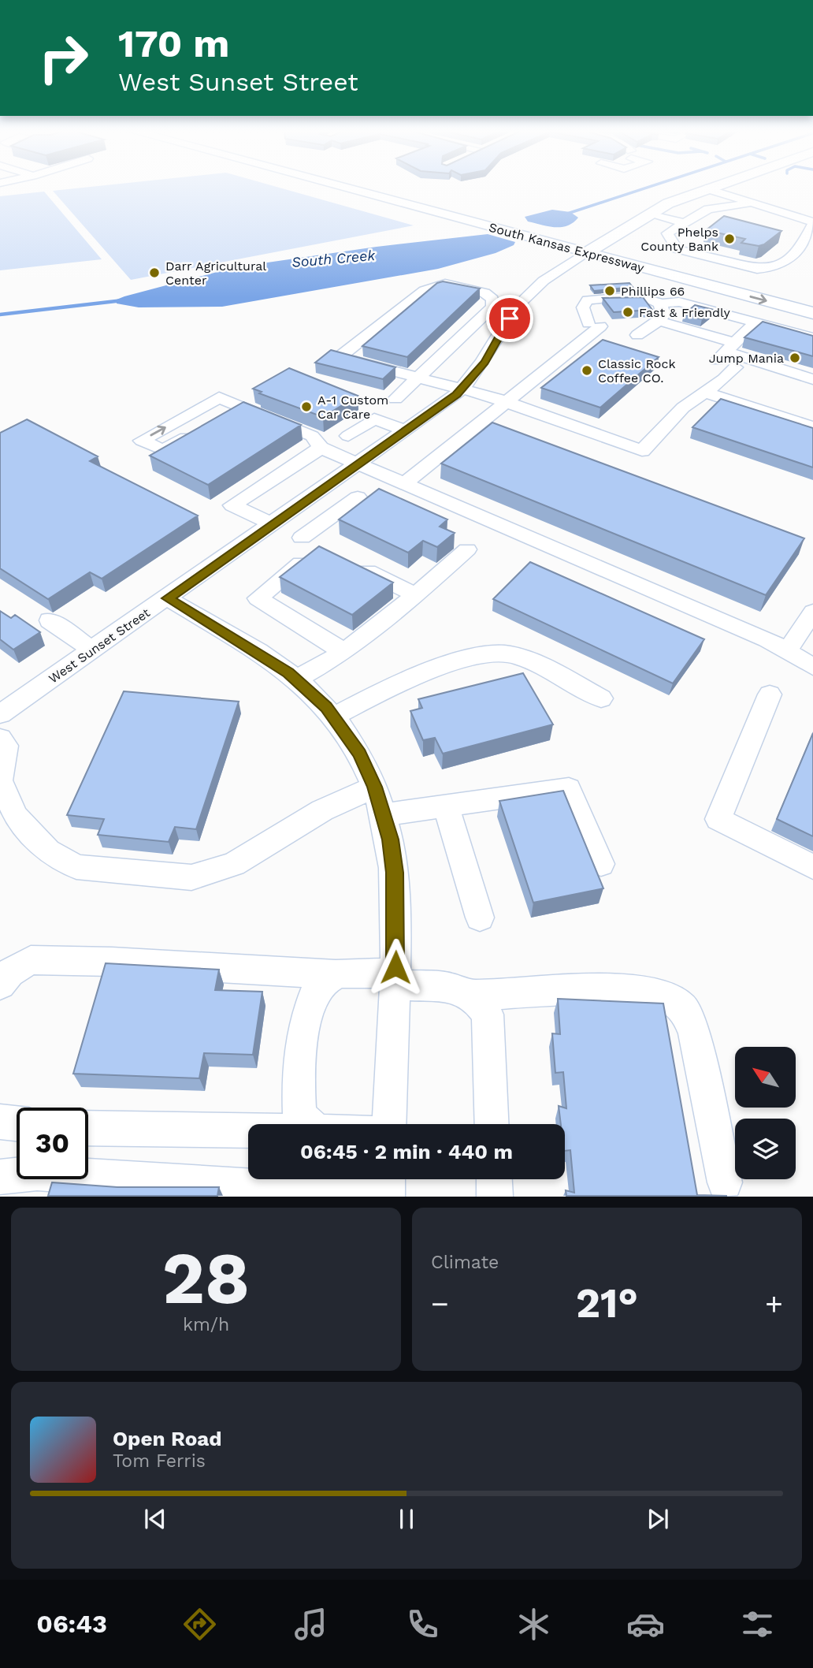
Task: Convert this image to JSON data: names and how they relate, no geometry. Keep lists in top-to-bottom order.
{
  "streets": {
    "main road": ["South Kansas Expressway"],
    "street": ["West Sunset Street"]
  },
  "crossings": [
    ["South Kansas Expressway", "West Sunset Street"]
  ],
  "water": ["South Creek"],
  "places": [
    "Phelps County Bank",
    "Darr Agricultural Center",
    "Phillips 66",
    "Fast & Friendly",
    "Jump Mania",
    "Classic Rock Coffee CO.",
    "A-1 Custom Car Care"
  ],
  "north": "top left",
  "page": {
    "turn": ["170 m", "West Sunset Street"],
    "limit": "30",
    "trip": "06:45 · 2 min · 440 m",
    "tile": [
      ["28", "km/h"],
      "Climate"
    ],
    "heat": ["−", "21°", "+"],
    "song": ["Open Road", "Tom Ferris"],
    "tabs": "06:43"
  }
}
